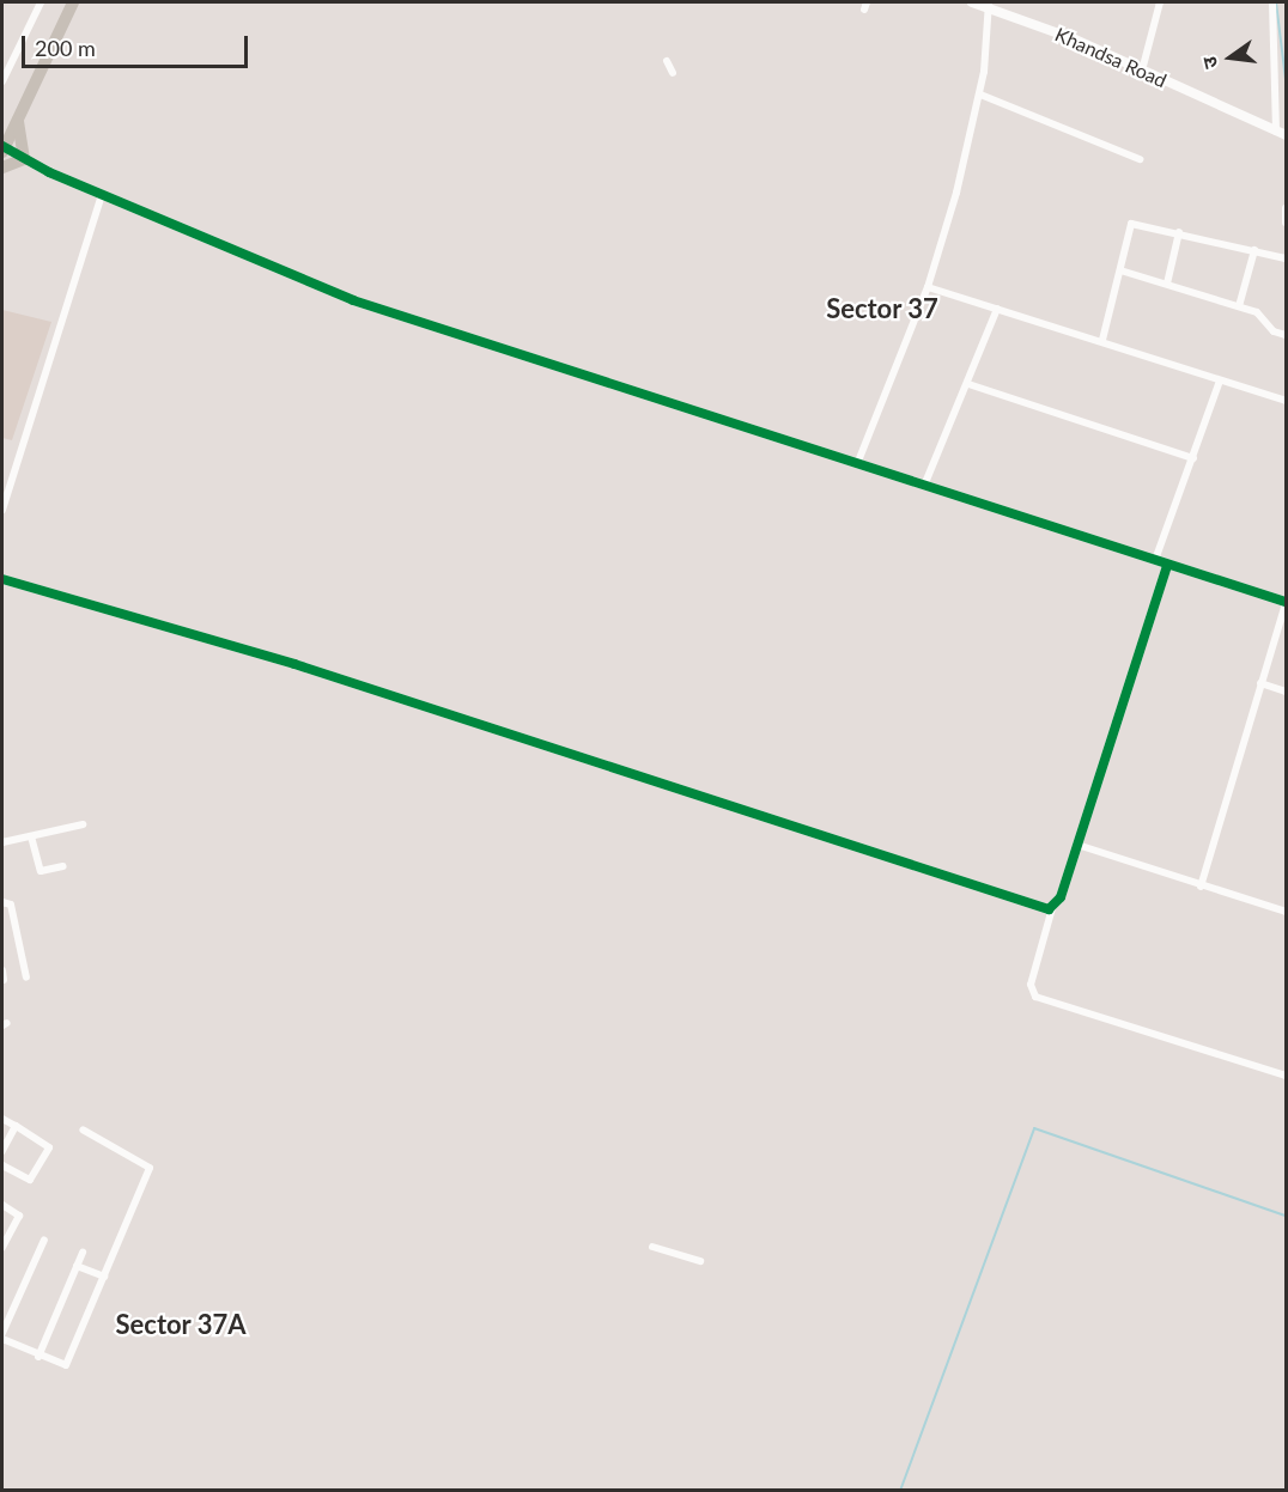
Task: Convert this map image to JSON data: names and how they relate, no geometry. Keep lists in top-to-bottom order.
{
  "streets": {
    "street": ["Khandsa Road"]
  },
  "districts": ["Sector 37", "Sector 37A"],
  "scale_bar": "200 m",
  "north": "left"
}
